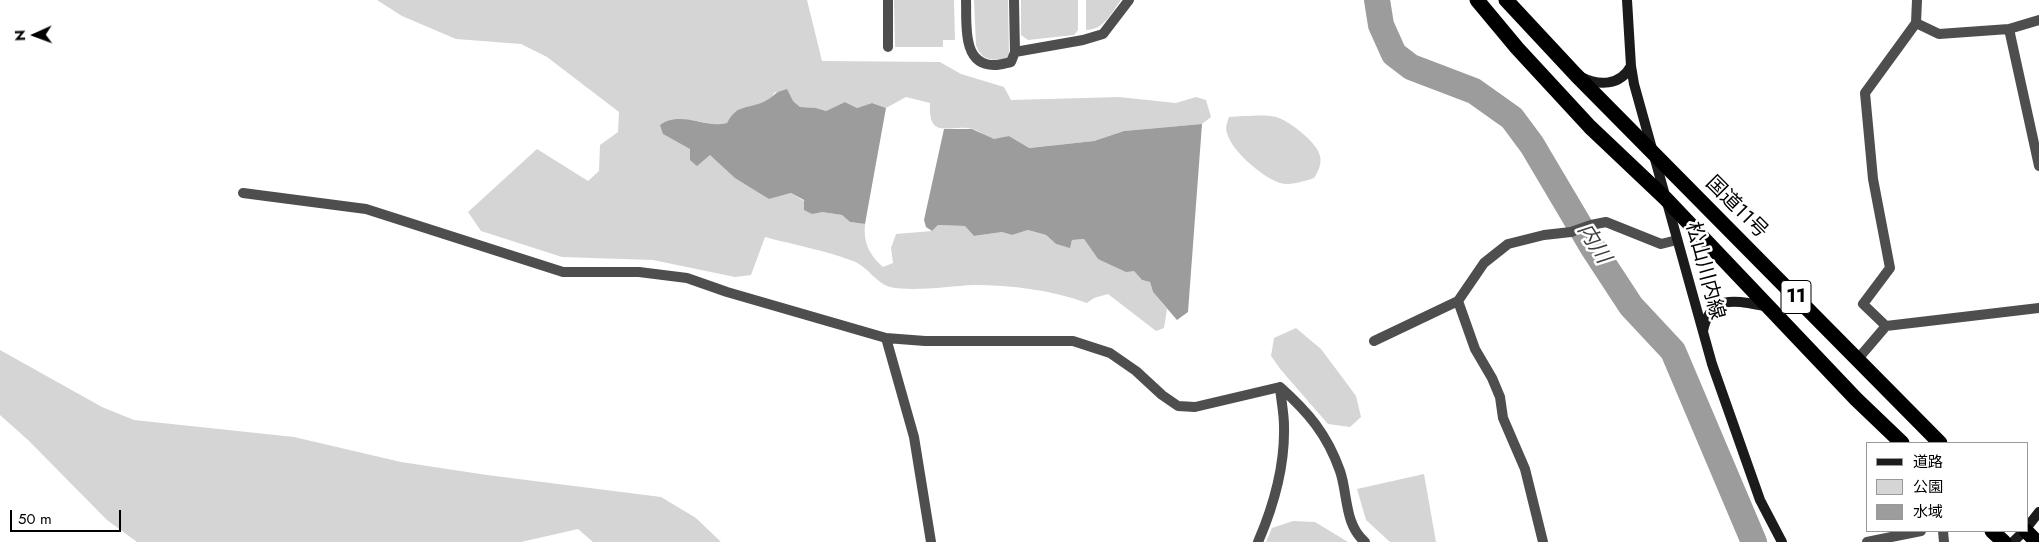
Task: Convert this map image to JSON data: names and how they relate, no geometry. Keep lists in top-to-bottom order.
{
  "streets": {
    "highway": ["国道11号", "11"],
    "main road": ["松山川内線"]
  },
  "crossings": [
    ["国道11号", "松山川内線"],
    ["松山川内線", "11"]
  ],
  "water": ["内川"],
  "legend": ["道路", "公園", "水域"],
  "scale_bar": "50 m",
  "north": "left"
}
